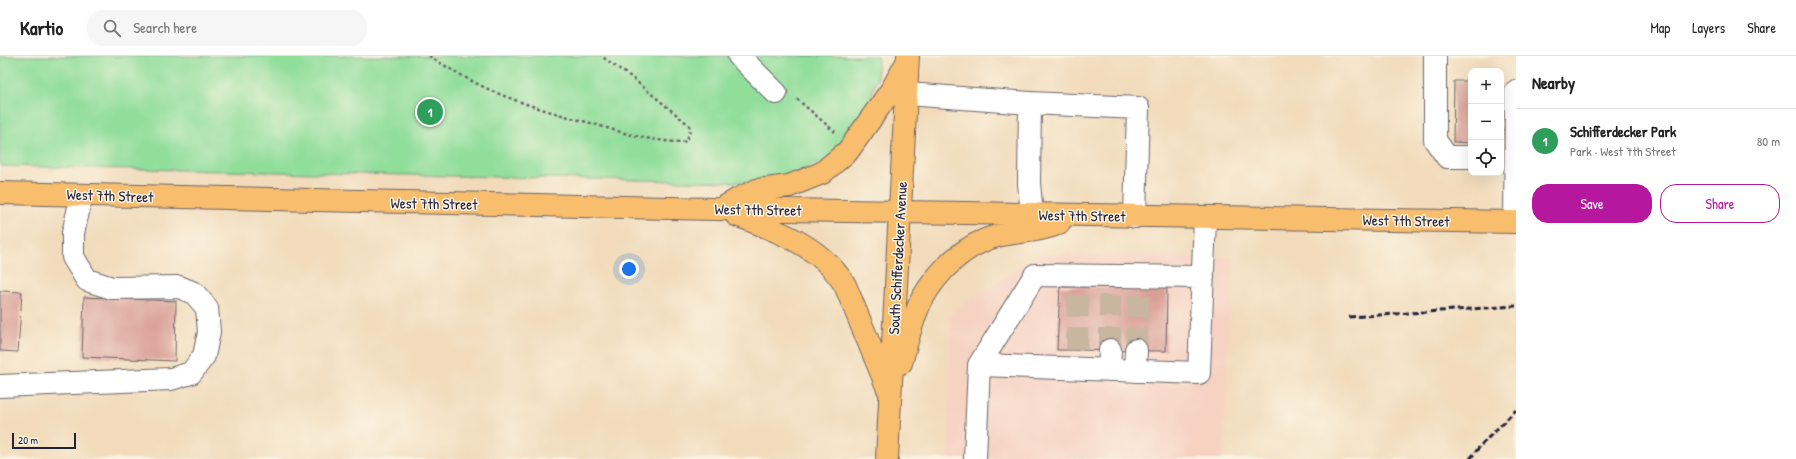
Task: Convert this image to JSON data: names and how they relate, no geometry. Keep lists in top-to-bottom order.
{
  "streets": {
    "main road": ["West 7th Street", "South Schifferdecker Avenue"]
  },
  "crossings": [
    ["West 7th Street", "South Schifferdecker Avenue"]
  ],
  "scale_bar": "20 m",
  "page": {
    "header": "Kartio",
    "search": "Search here",
    "nav": ["Map", "Layers", "Share"],
    "heading": "Nearby",
    "map_buttons": ["+", "−"],
    "pins": "1",
    "list": [
      {
        "mark": "1",
        "name": "Schifferdecker Park",
        "note": "Park · West 7th Street",
        "value": "80 m"
      }
    ],
    "buttons": ["Save", "Share"],
    "scale": "20 m"
  }
}
